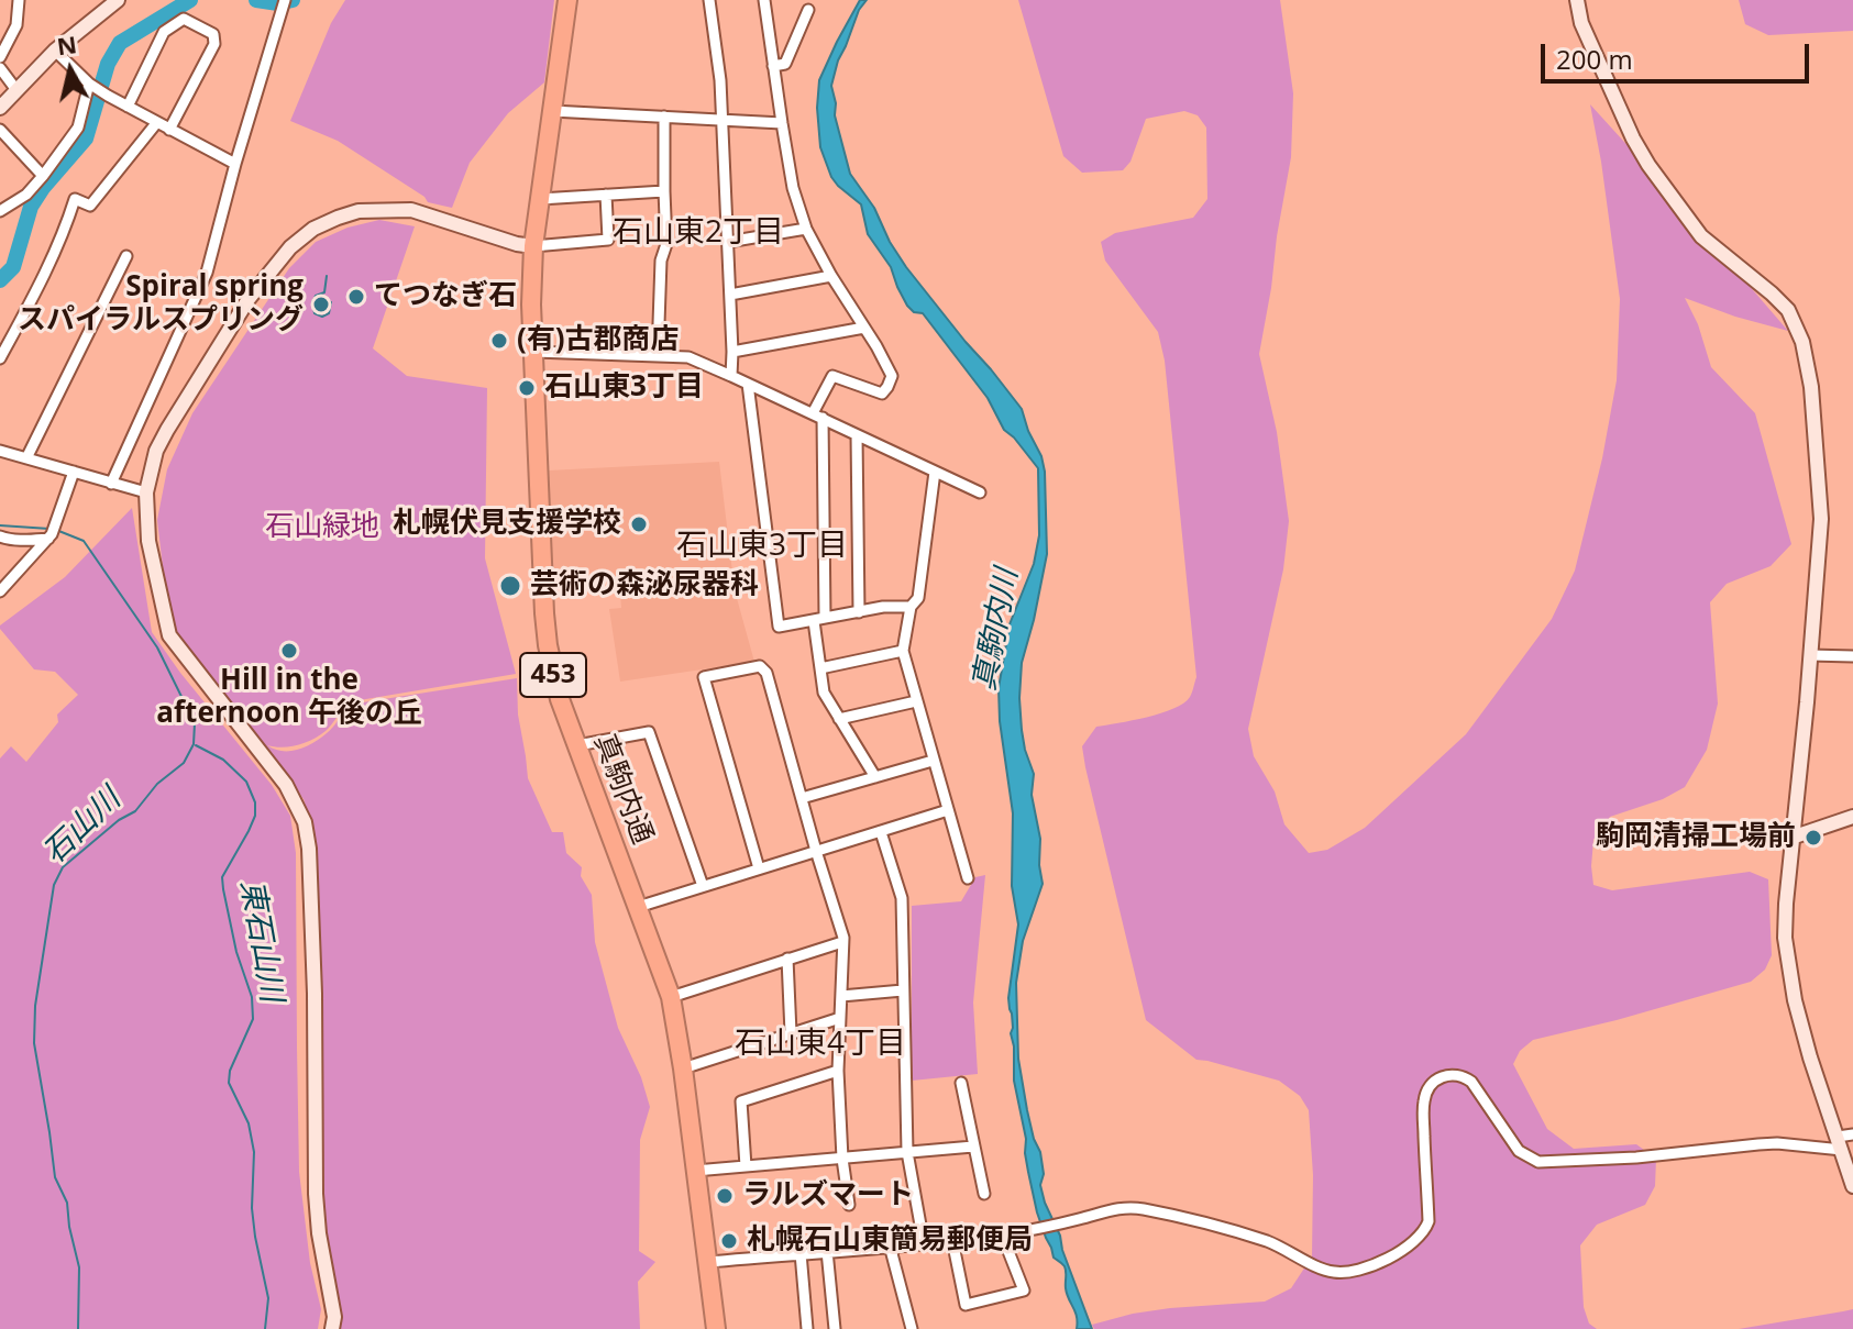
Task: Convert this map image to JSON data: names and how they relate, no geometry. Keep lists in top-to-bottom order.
{
  "streets": {
    "highway": ["453", "真駒内通"]
  },
  "districts": ["石山東2丁目", "石山東3丁目", "石山東4丁目"],
  "water": ["真駒内川", "石山川", "東石山川"],
  "parks": ["石山緑地"],
  "places": [
    "てつなぎ石",
    "Spiral spring スパイラルスプリング",
    "(有)古郡商店",
    "石山東3丁目",
    "札幌伏見支援学校",
    "芸術の森泌尿器科",
    "Hill in the afternoon 午後の丘",
    "駒岡清掃工場前",
    "ラルズマート",
    "札幌石山東簡易郵便局"
  ],
  "scale_bar": "200 m",
  "north": "top"
}
